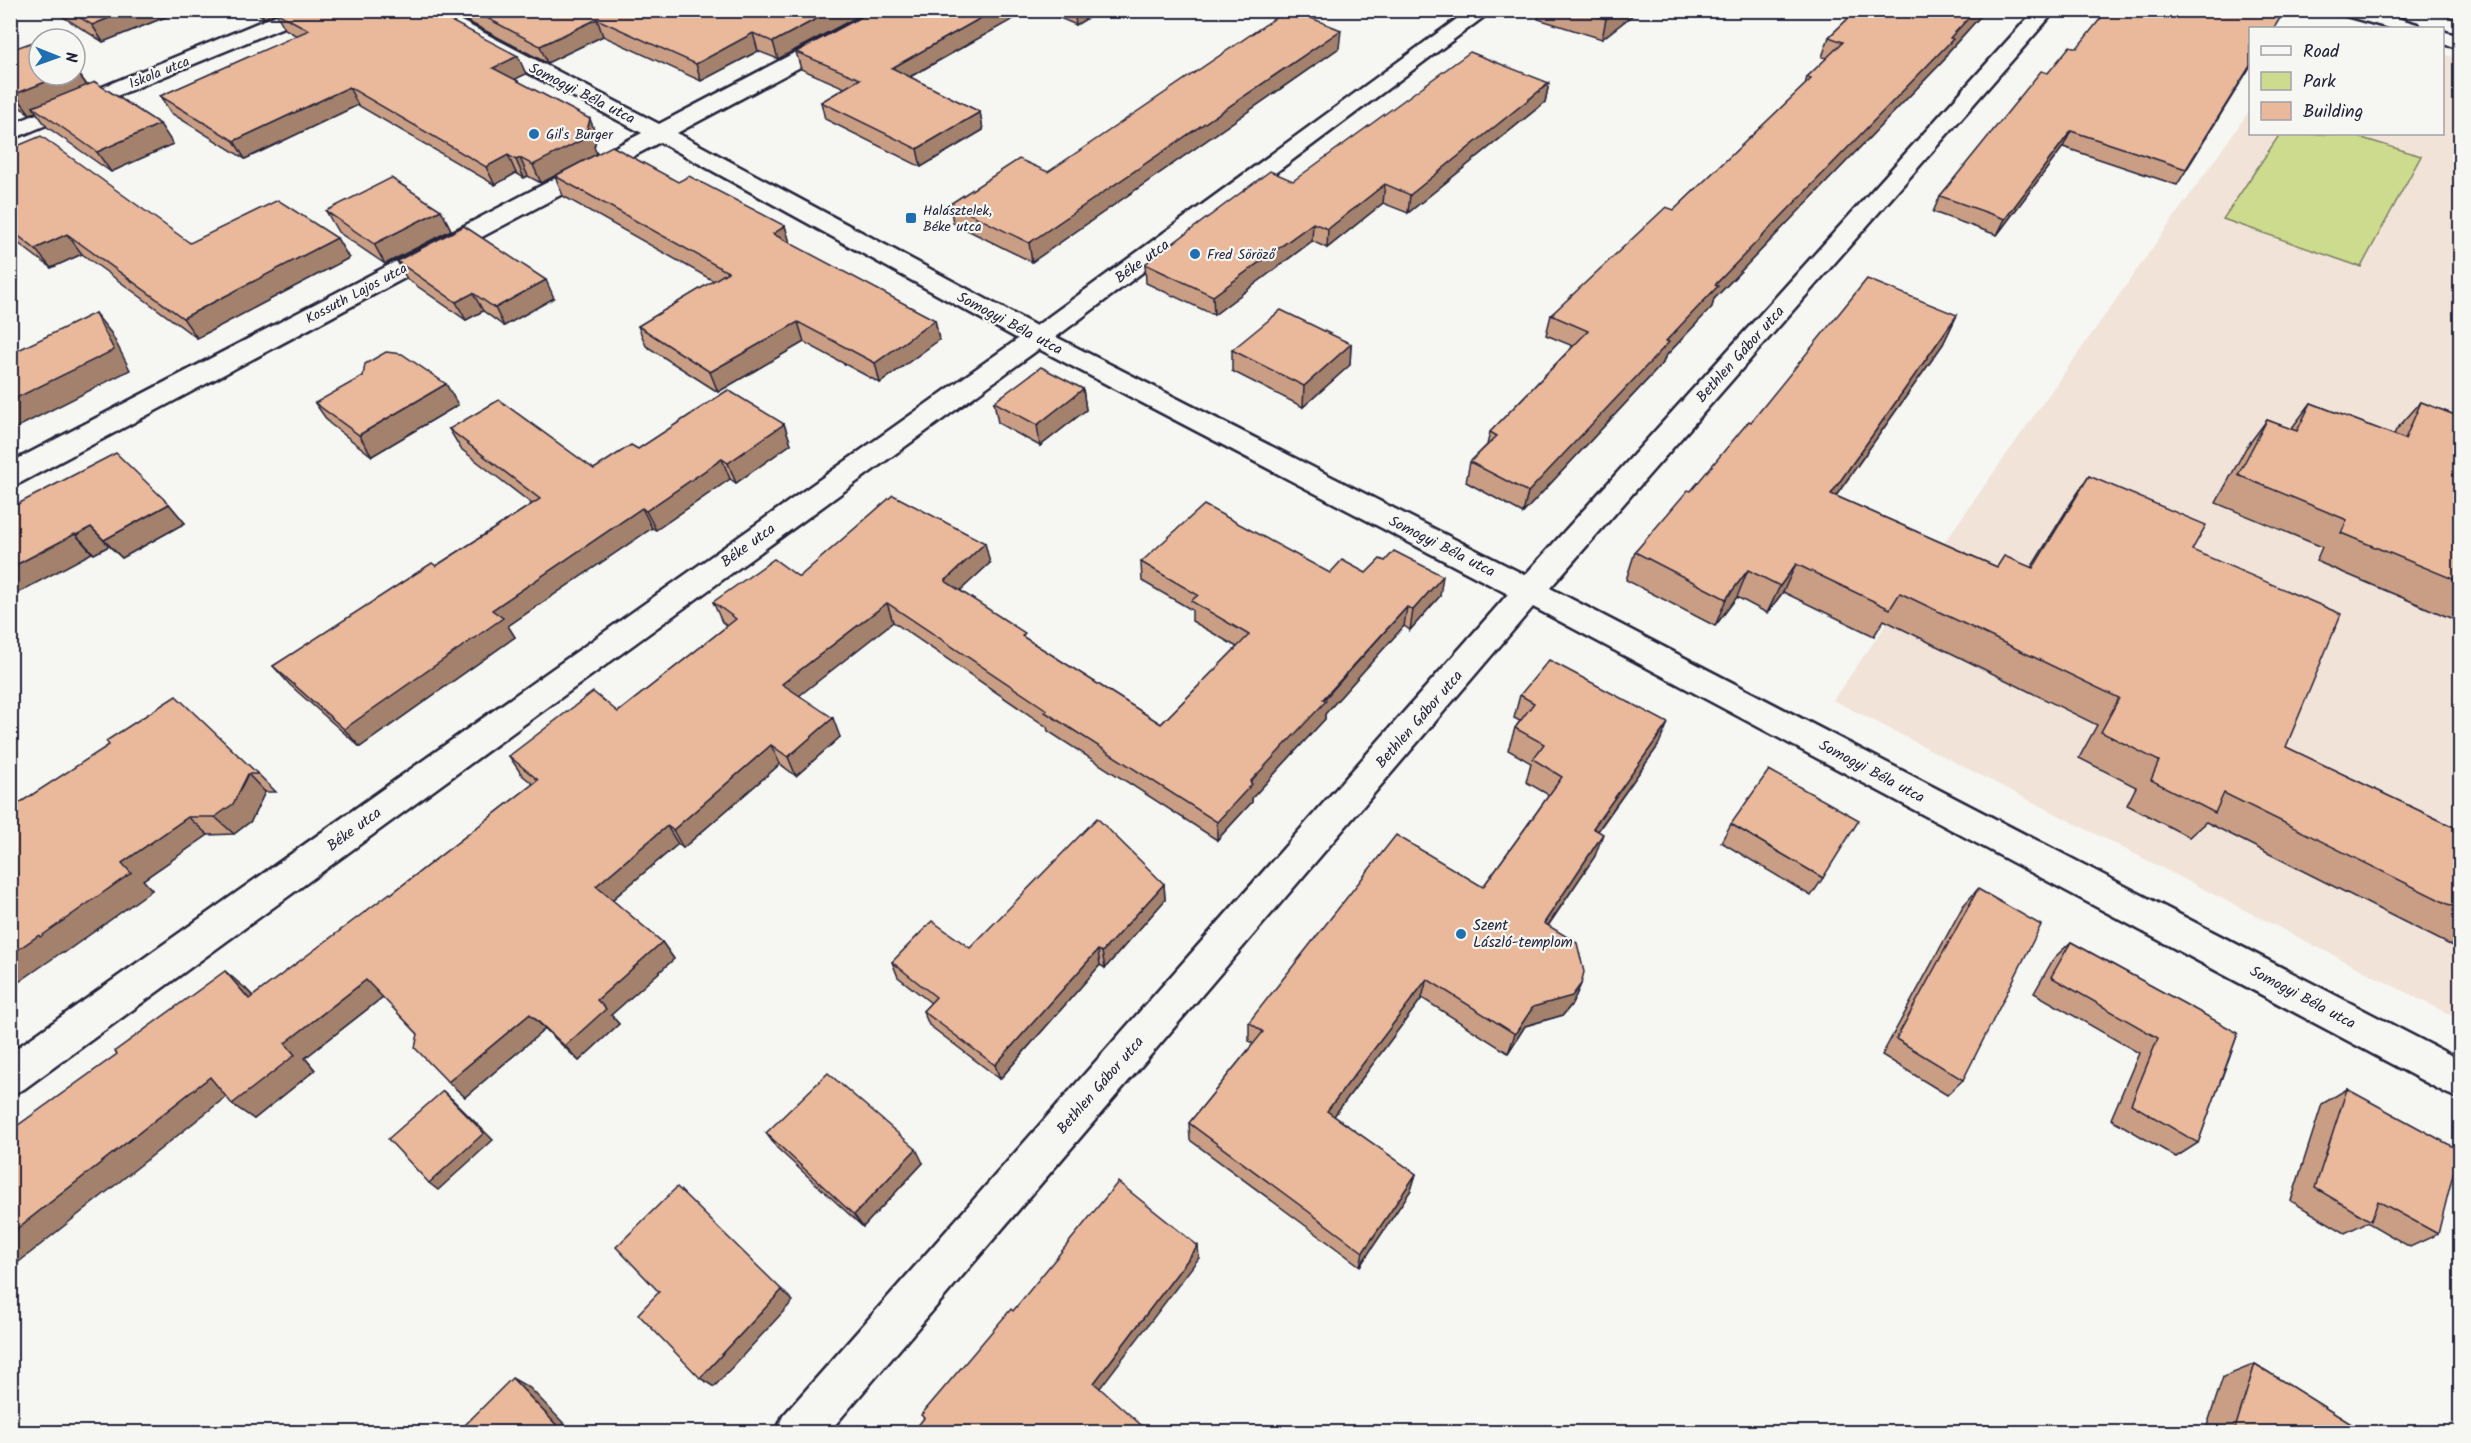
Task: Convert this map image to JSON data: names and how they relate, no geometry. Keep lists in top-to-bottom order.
{
  "streets": {
    "street": [
      "Iskola utca",
      "Somogyi Béla utca",
      "Béke utca",
      "Kossuth Lajos utca",
      "Bethlen Gábor utca"
    ]
  },
  "crossings": [
    ["Somogyi Béla utca", "Béke utca"],
    ["Somogyi Béla utca", "Kossuth Lajos utca"],
    ["Somogyi Béla utca", "Bethlen Gábor utca"]
  ],
  "places": {
    "other": ["Gil's Burger", "Fred Söröző", "Szent László-templom"],
    "transit": ["Halásztelek, Béke utca"]
  },
  "legend": ["Road", "Park", "Building"],
  "north": "right"
}
